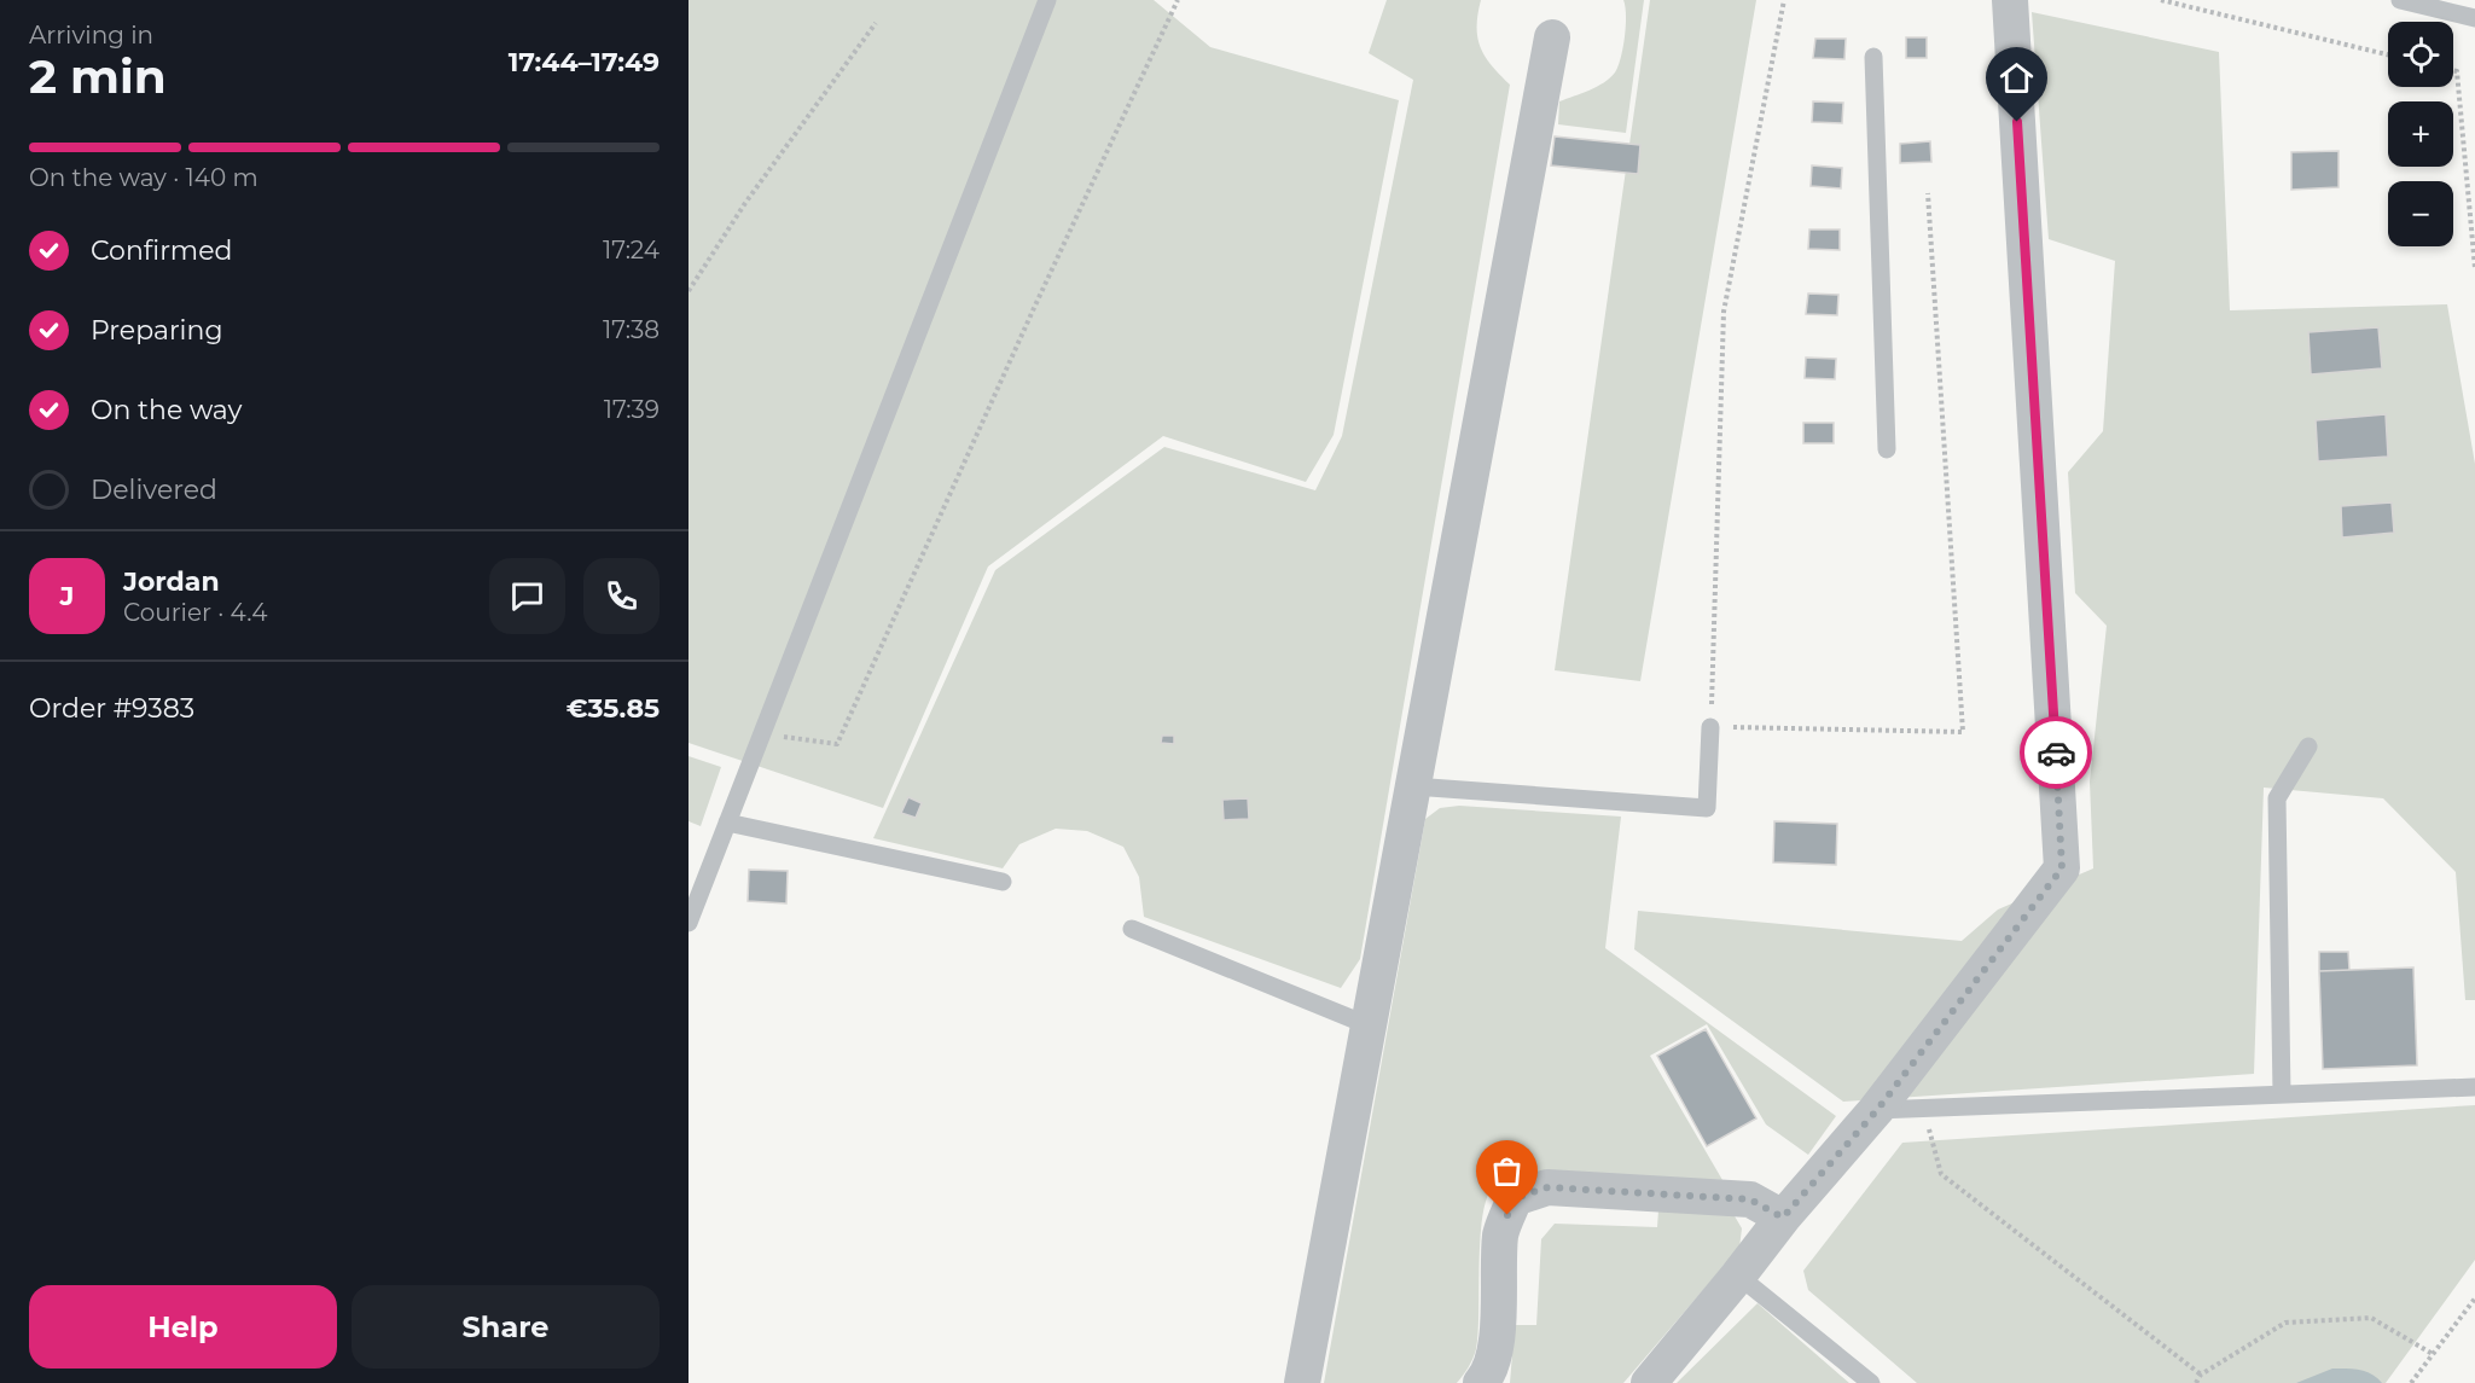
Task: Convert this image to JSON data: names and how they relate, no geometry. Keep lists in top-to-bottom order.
{
  "page": {
    "heading": ["2 min", "Arriving in", "17:44–17:49"],
    "panel": [
      "Jordan",
      "Courier · 4.4",
      "Order #9383",
      "€35.85"
    ],
    "map_buttons": ["+", "−"],
    "bar": "On the way · 140 m",
    "list": [
      ["Confirmed", "17:24"],
      ["Preparing", "17:38"],
      ["On the way", "17:39"],
      "Delivered"
    ],
    "round": "J",
    "buttons": ["Help", "Share"]
  }
}
